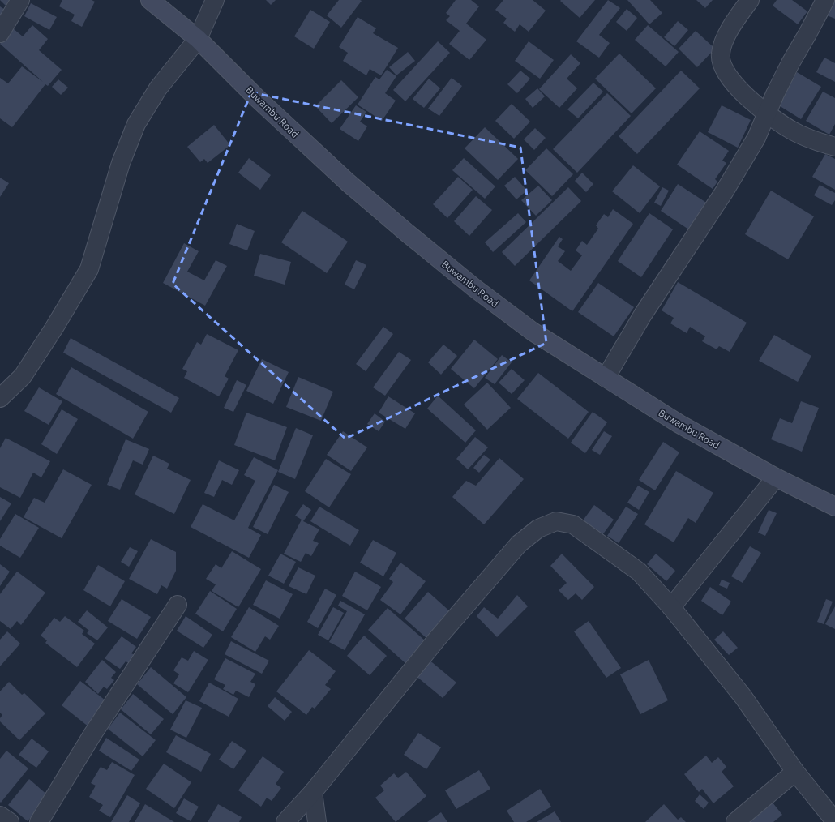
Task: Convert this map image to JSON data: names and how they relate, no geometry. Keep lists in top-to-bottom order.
{
  "streets": {
    "street": ["Buwambu Road"]
  }
}
